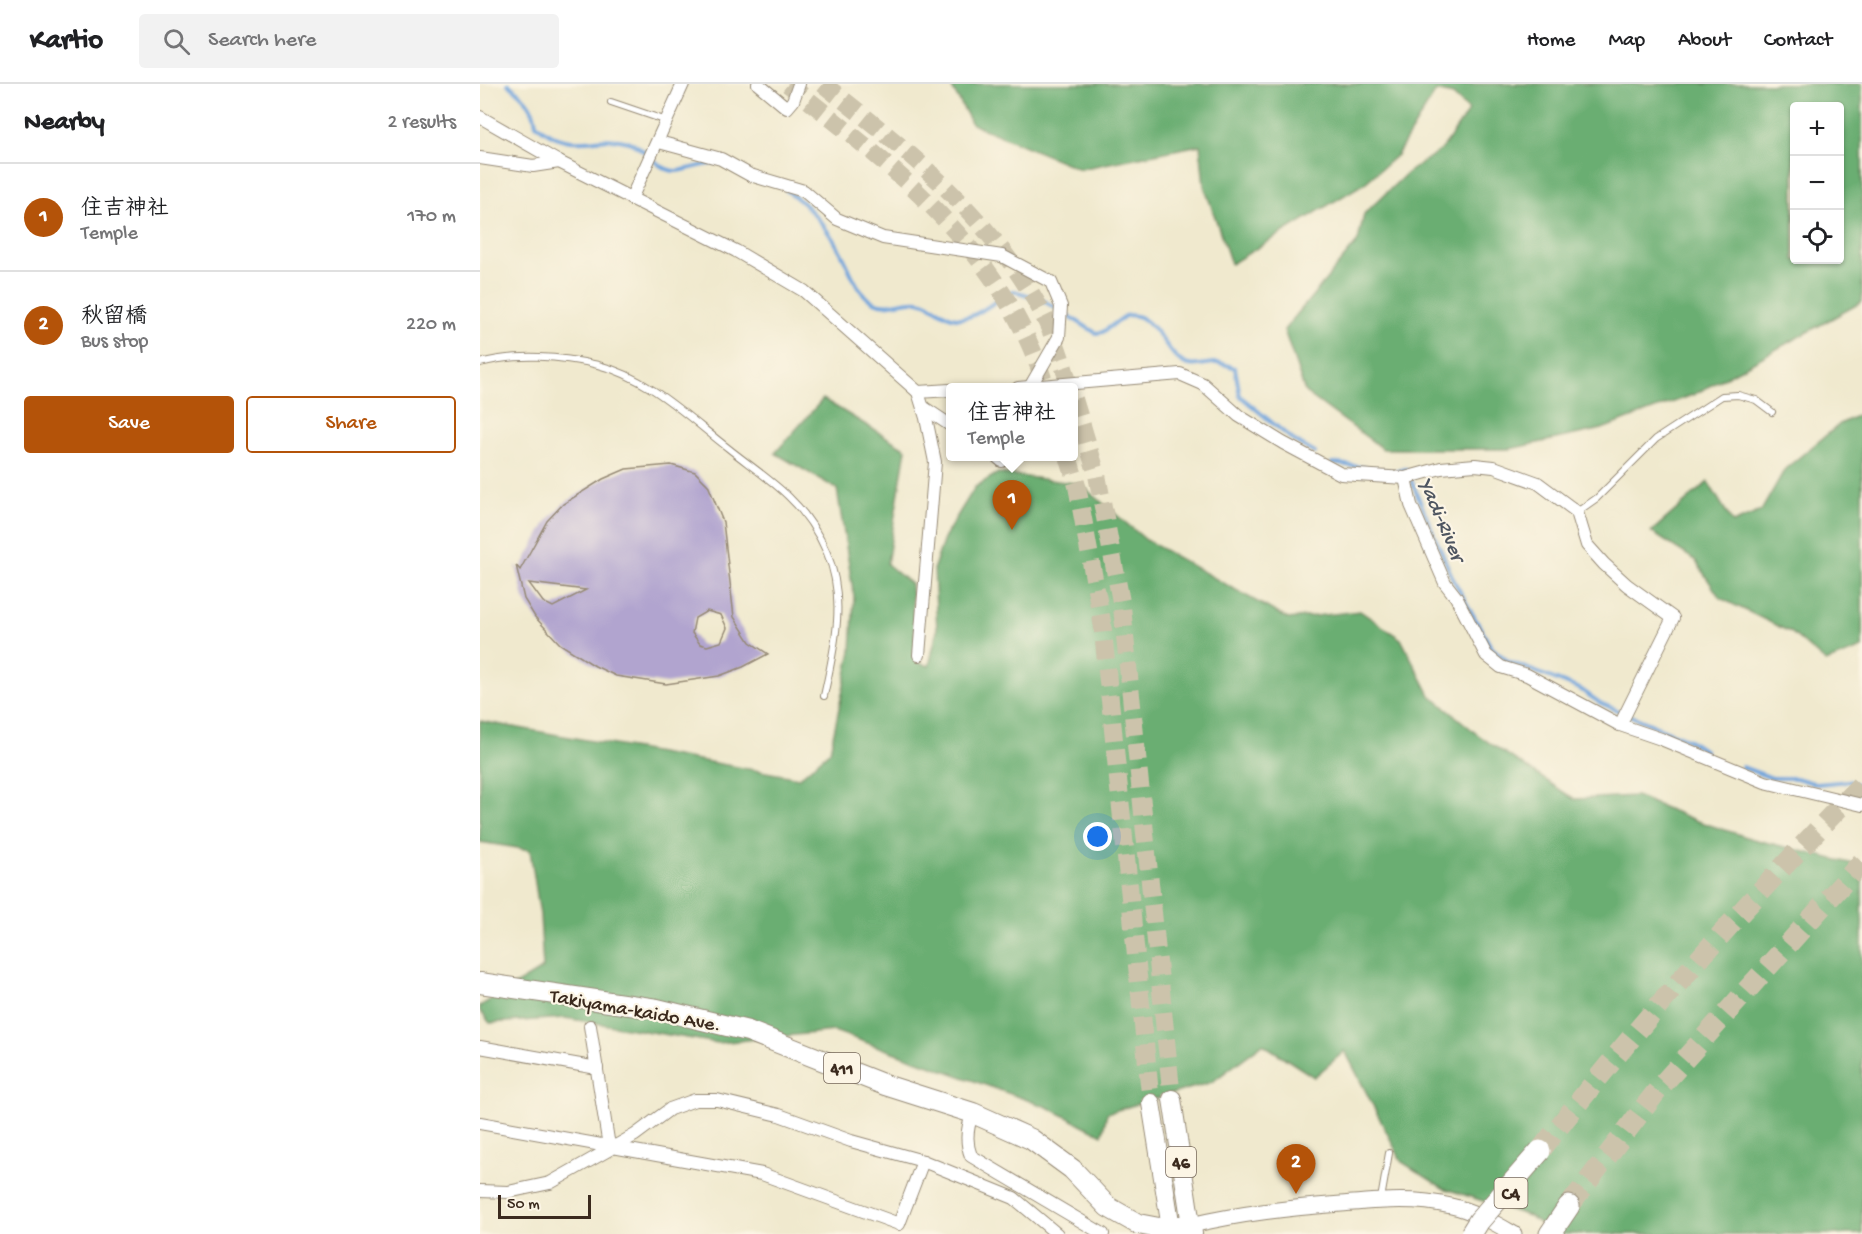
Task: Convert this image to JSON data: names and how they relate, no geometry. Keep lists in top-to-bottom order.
{
  "streets": {
    "highway": ["Takiyama-kaido Ave.", "411", "C4"],
    "main road": ["46"]
  },
  "crossings": [
    ["Takiyama-kaido Ave.", "46"]
  ],
  "water": ["Yadi-River"],
  "scale_bar": "50 m",
  "page": {
    "header": "Kartio",
    "search": "Search here",
    "nav": [
      "Home",
      "Map",
      "About",
      "Contact"
    ],
    "heading": ["Nearby", "2 results"],
    "map_buttons": ["+", "−"],
    "list": [
      {
        "mark": "1",
        "name": "住吉神社",
        "note": "Temple",
        "value": "170 m"
      },
      {
        "mark": "2",
        "name": "秋留橋",
        "note": "Bus stop",
        "value": "220 m"
      }
    ],
    "buttons": ["Save", "Share"],
    "popup": ["住吉神社", "Temple"],
    "pins": ["1", "2"],
    "scale": "50 m"
  }
}
